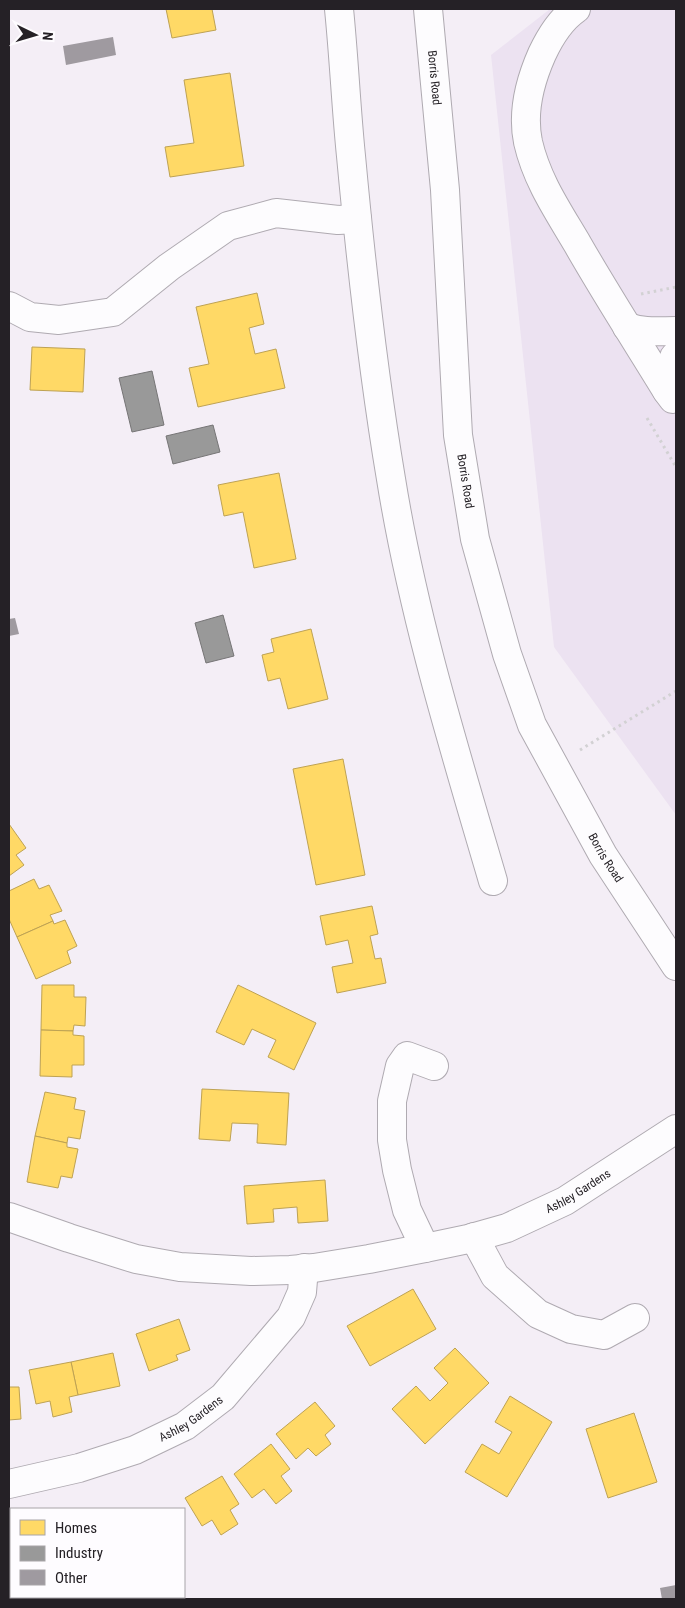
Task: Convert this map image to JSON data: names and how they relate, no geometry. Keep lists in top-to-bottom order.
{
  "streets": {
    "street": ["Borris Road", "Ashley Gardens"]
  },
  "legend": ["Homes", "Industry", "Other"],
  "north": "right"
}
